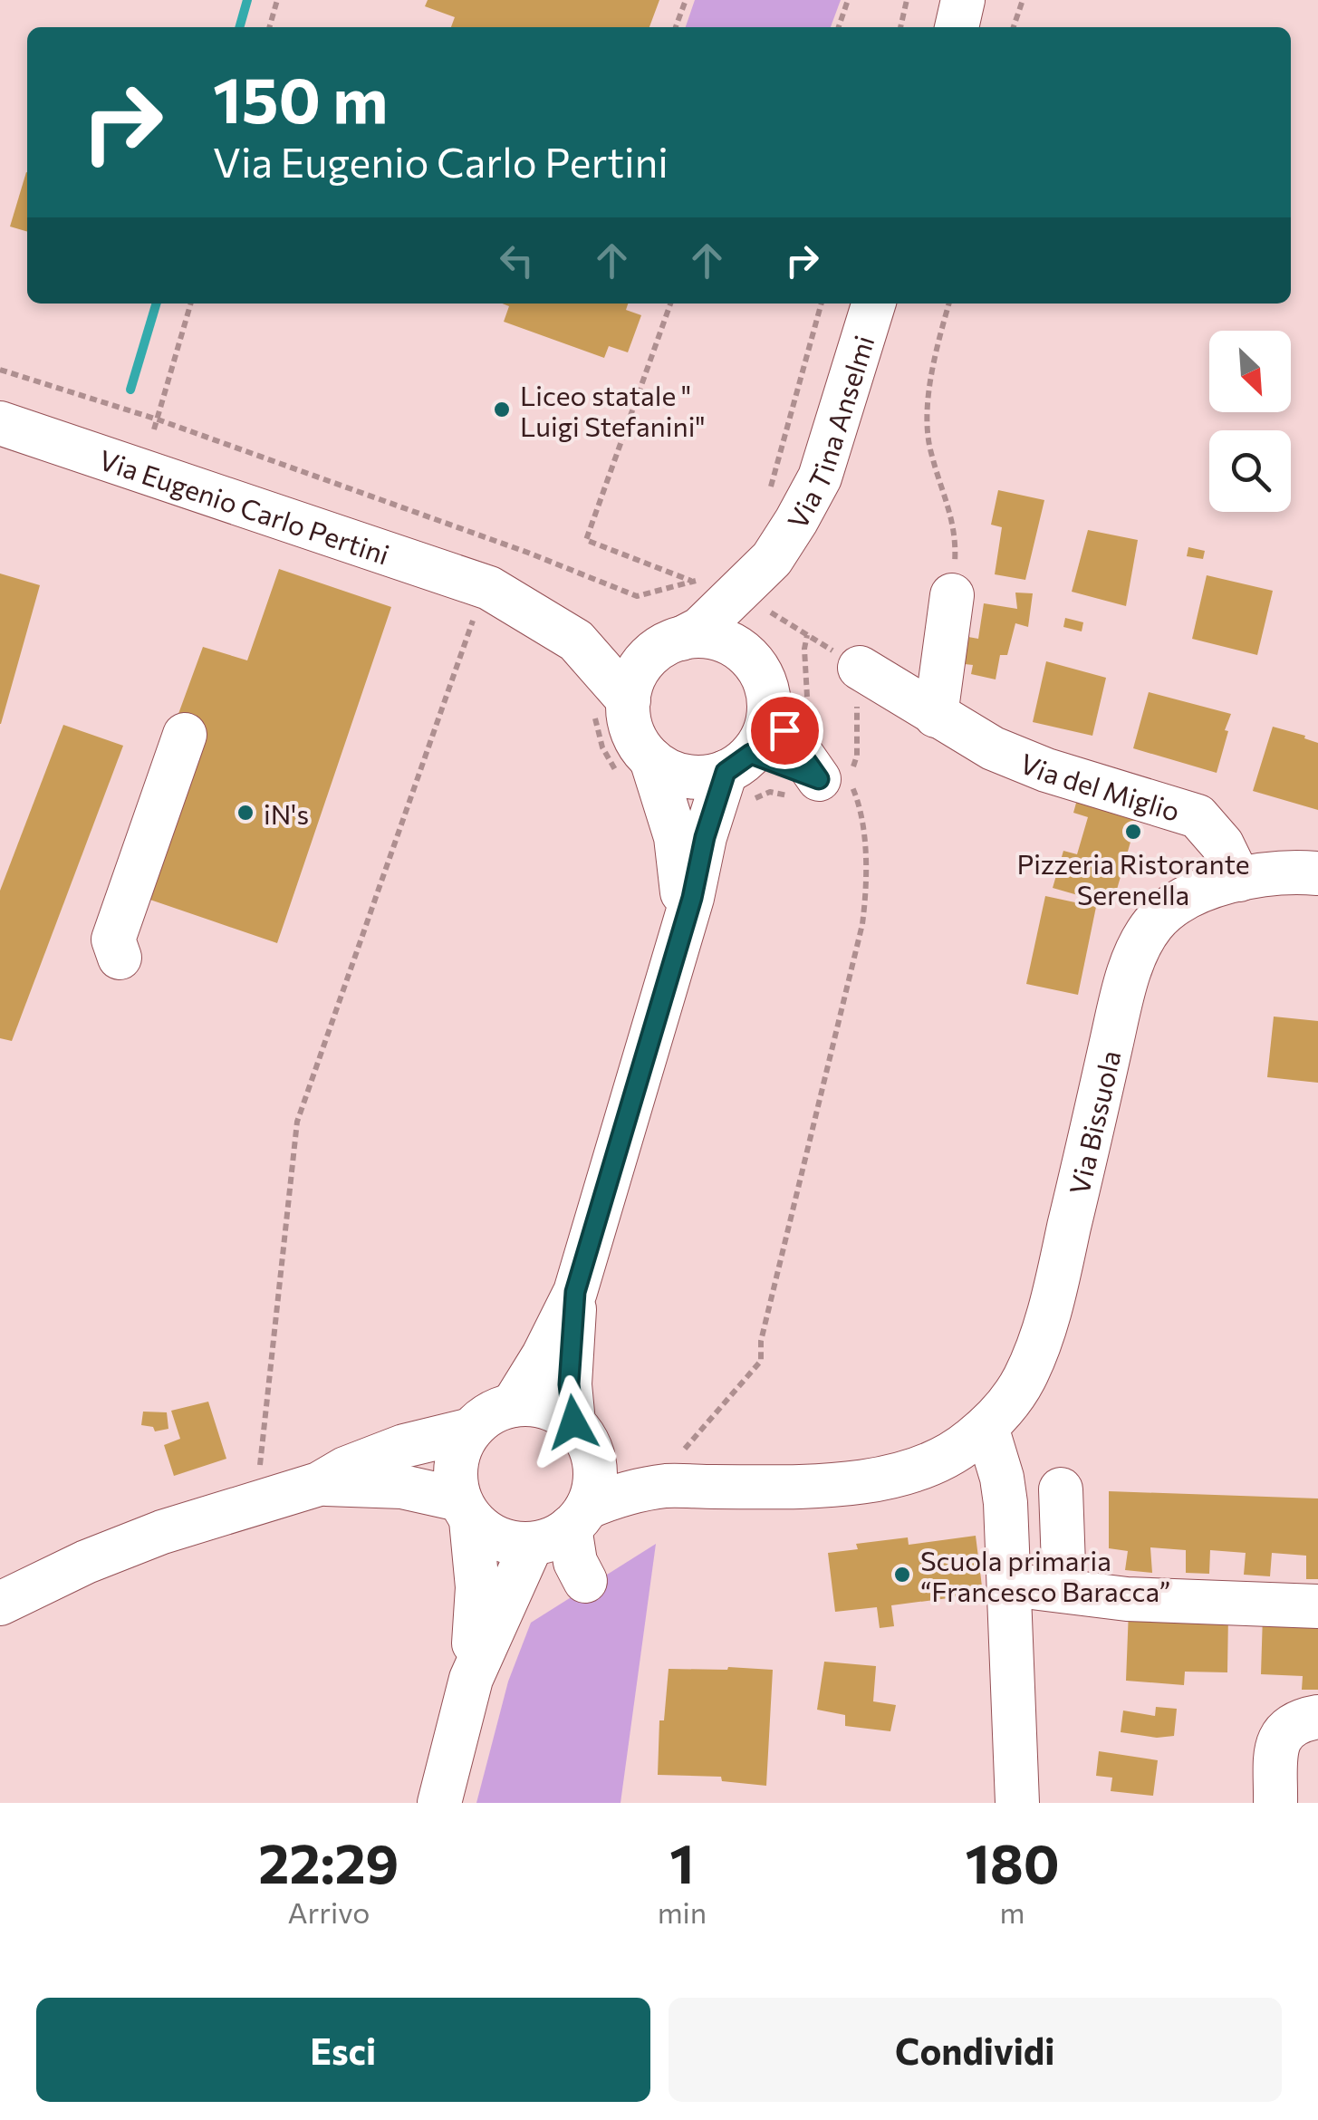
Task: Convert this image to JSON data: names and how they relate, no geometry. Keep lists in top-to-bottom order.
{
  "streets": {
    "street": [
      "Via Tina Anselmi",
      "Via Eugenio Carlo Pertini",
      "Via del Miglio",
      "Via Bissuola"
    ]
  },
  "crossings": [
    ["Via Tina Anselmi", "Via Eugenio Carlo Pertini"],
    ["Via del Miglio", "Via Bissuola"]
  ],
  "places": [
    "Liceo statale \" Luigi Stefanini\"",
    "iN's",
    "Pizzeria Ristorante Serenella",
    "Scuola primaria “Francesco Baracca”"
  ],
  "north": "bottom right",
  "page": {
    "turn": ["150 m", "Via Eugenio Carlo Pertini"],
    "eta": [
      "22:29",
      "Arrivo",
      "1",
      "min",
      "180",
      "m"
    ],
    "buttons": ["Esci", "Condividi"]
  }
}
